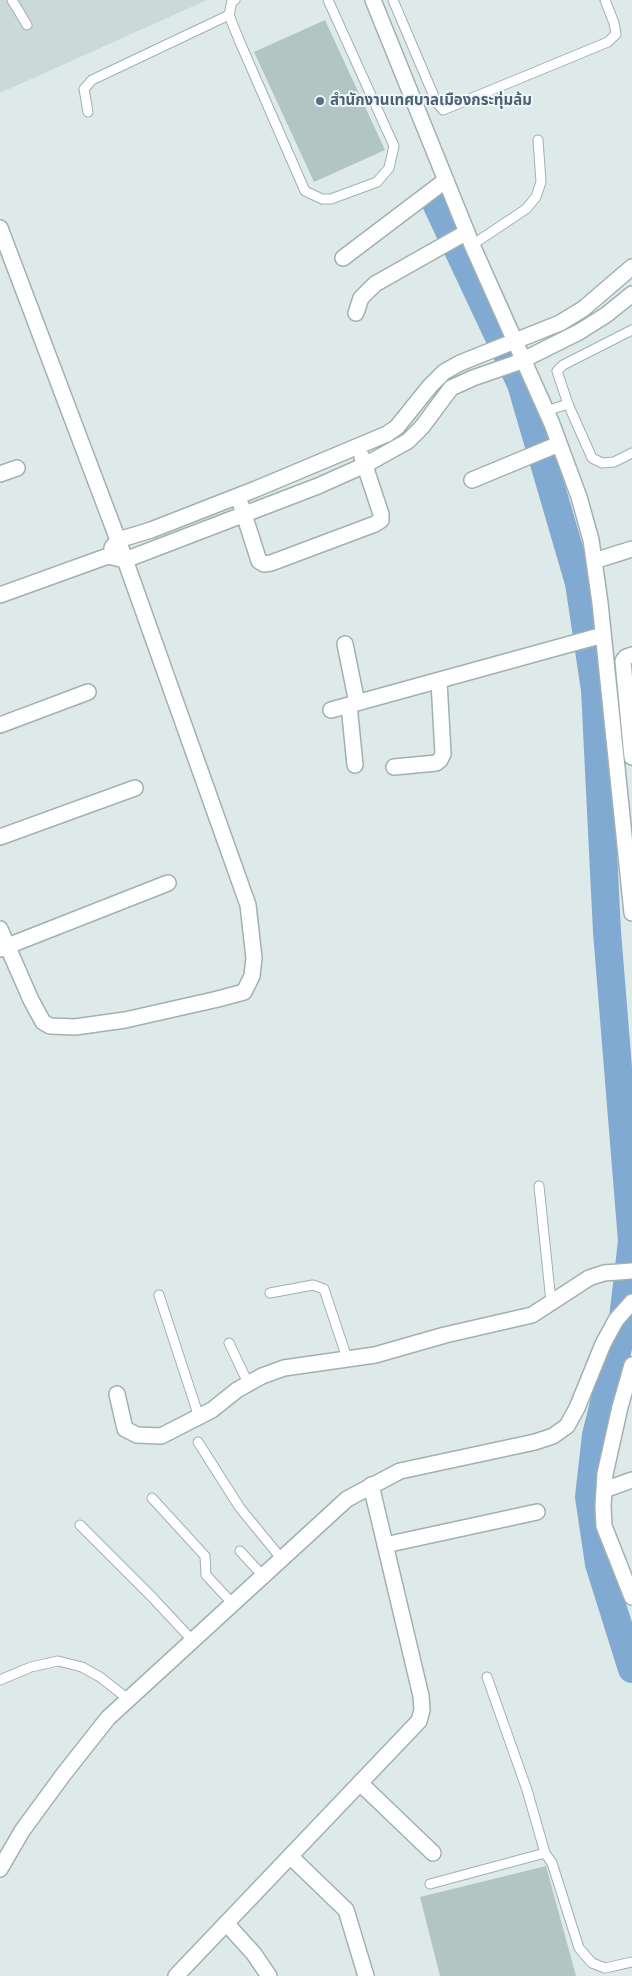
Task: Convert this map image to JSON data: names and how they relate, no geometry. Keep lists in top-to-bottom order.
{
  "places": ["สำนักงานเทศบาลเมืองกระทุ่มล้ม"]
}
